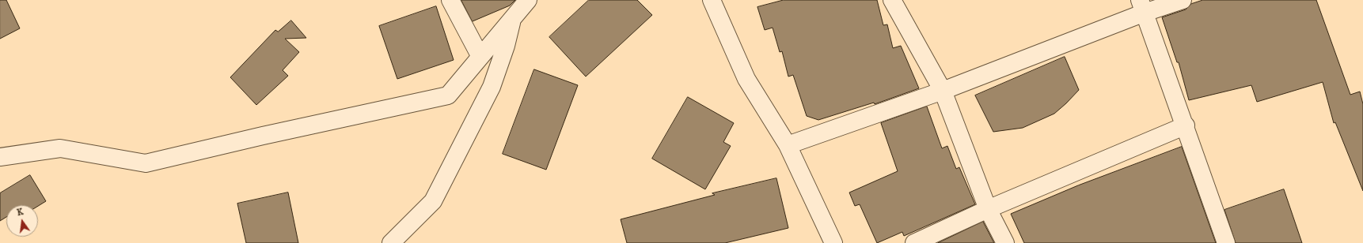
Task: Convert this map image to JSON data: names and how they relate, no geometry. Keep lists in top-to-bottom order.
{
  "north": "top"
}
